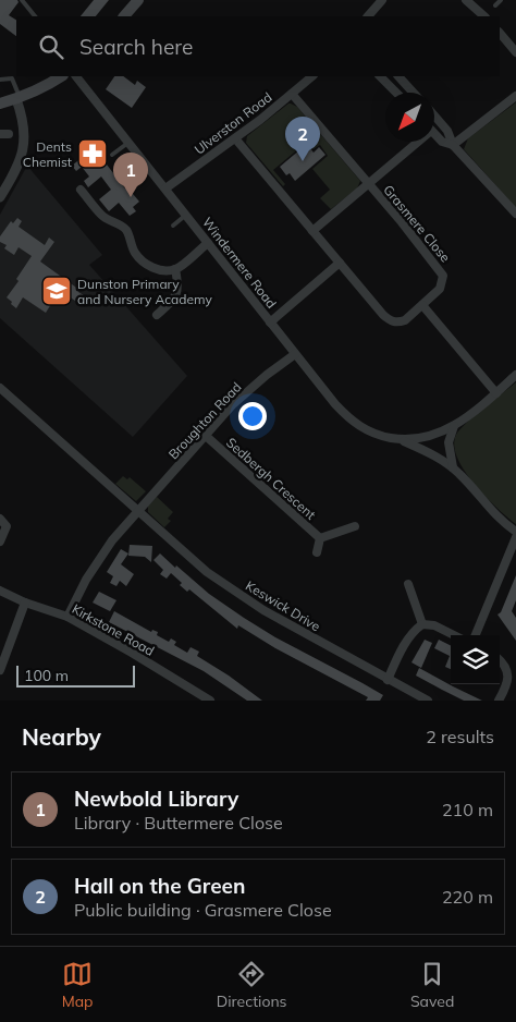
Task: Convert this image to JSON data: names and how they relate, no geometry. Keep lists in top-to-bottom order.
{
  "streets": {
    "street": [
      "Ulverston Road",
      "Grasmere Close",
      "Windermere Road",
      "Broughton Road",
      "Sedbergh Crescent",
      "Keswick Drive",
      "Kirkstone Road"
    ]
  },
  "crossings": [
    ["Ulverston Road", "Grasmere Close"],
    ["Ulverston Road", "Windermere Road"],
    ["Windermere Road", "Broughton Road"],
    ["Broughton Road", "Sedbergh Crescent"],
    ["Broughton Road", "Keswick Drive"]
  ],
  "places": {
    "pharmacy": ["Dents Chemist"],
    "school or university": ["Dunston Primary and Nursery Academy"]
  },
  "scale_bar": "100 m",
  "north": "bottom left",
  "page": {
    "search": "Search here",
    "pins": ["2", "1"],
    "scale": "100 m",
    "heading": ["Nearby", "2 results"],
    "list": [
      {
        "mark": "1",
        "name": "Newbold Library",
        "note": "Library · Buttermere Close",
        "value": "210 m"
      },
      {
        "mark": "2",
        "name": "Hall on the Green",
        "note": "Public building · Grasmere Close",
        "value": "220 m"
      }
    ],
    "nav": ["Map", "Directions", "Saved"]
  }
}
